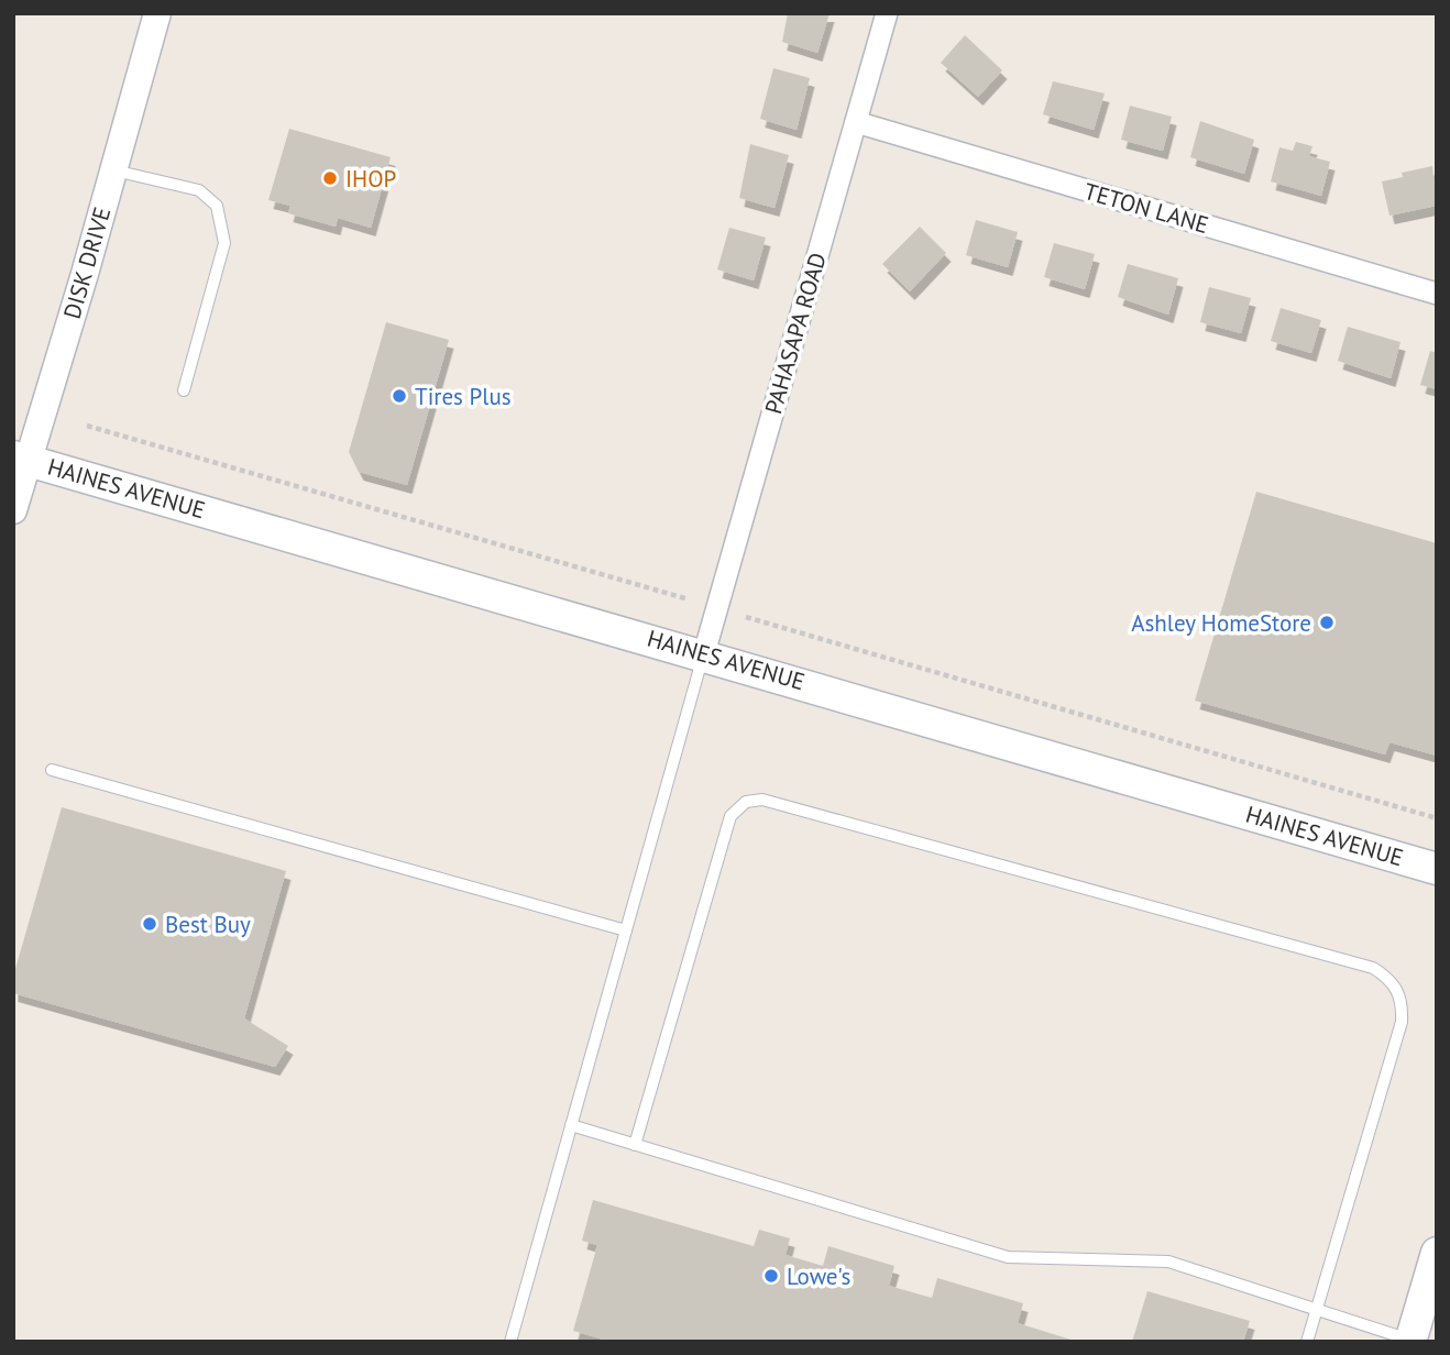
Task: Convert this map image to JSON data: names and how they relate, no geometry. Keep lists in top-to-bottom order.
{
  "streets": {
    "main road": ["HAINES AVENUE"],
    "street": ["TETON LANE", "DISK DRIVE", "PAHASAPA ROAD"]
  },
  "crossings": [
    ["TETON LANE", "PAHASAPA ROAD"],
    ["DISK DRIVE", "HAINES AVENUE"],
    ["PAHASAPA ROAD", "HAINES AVENUE"]
  ],
  "places": [
    "IHOP",
    "Tires Plus",
    "Ashley HomeStore",
    "Best Buy",
    "Lowe's"
  ]
}
